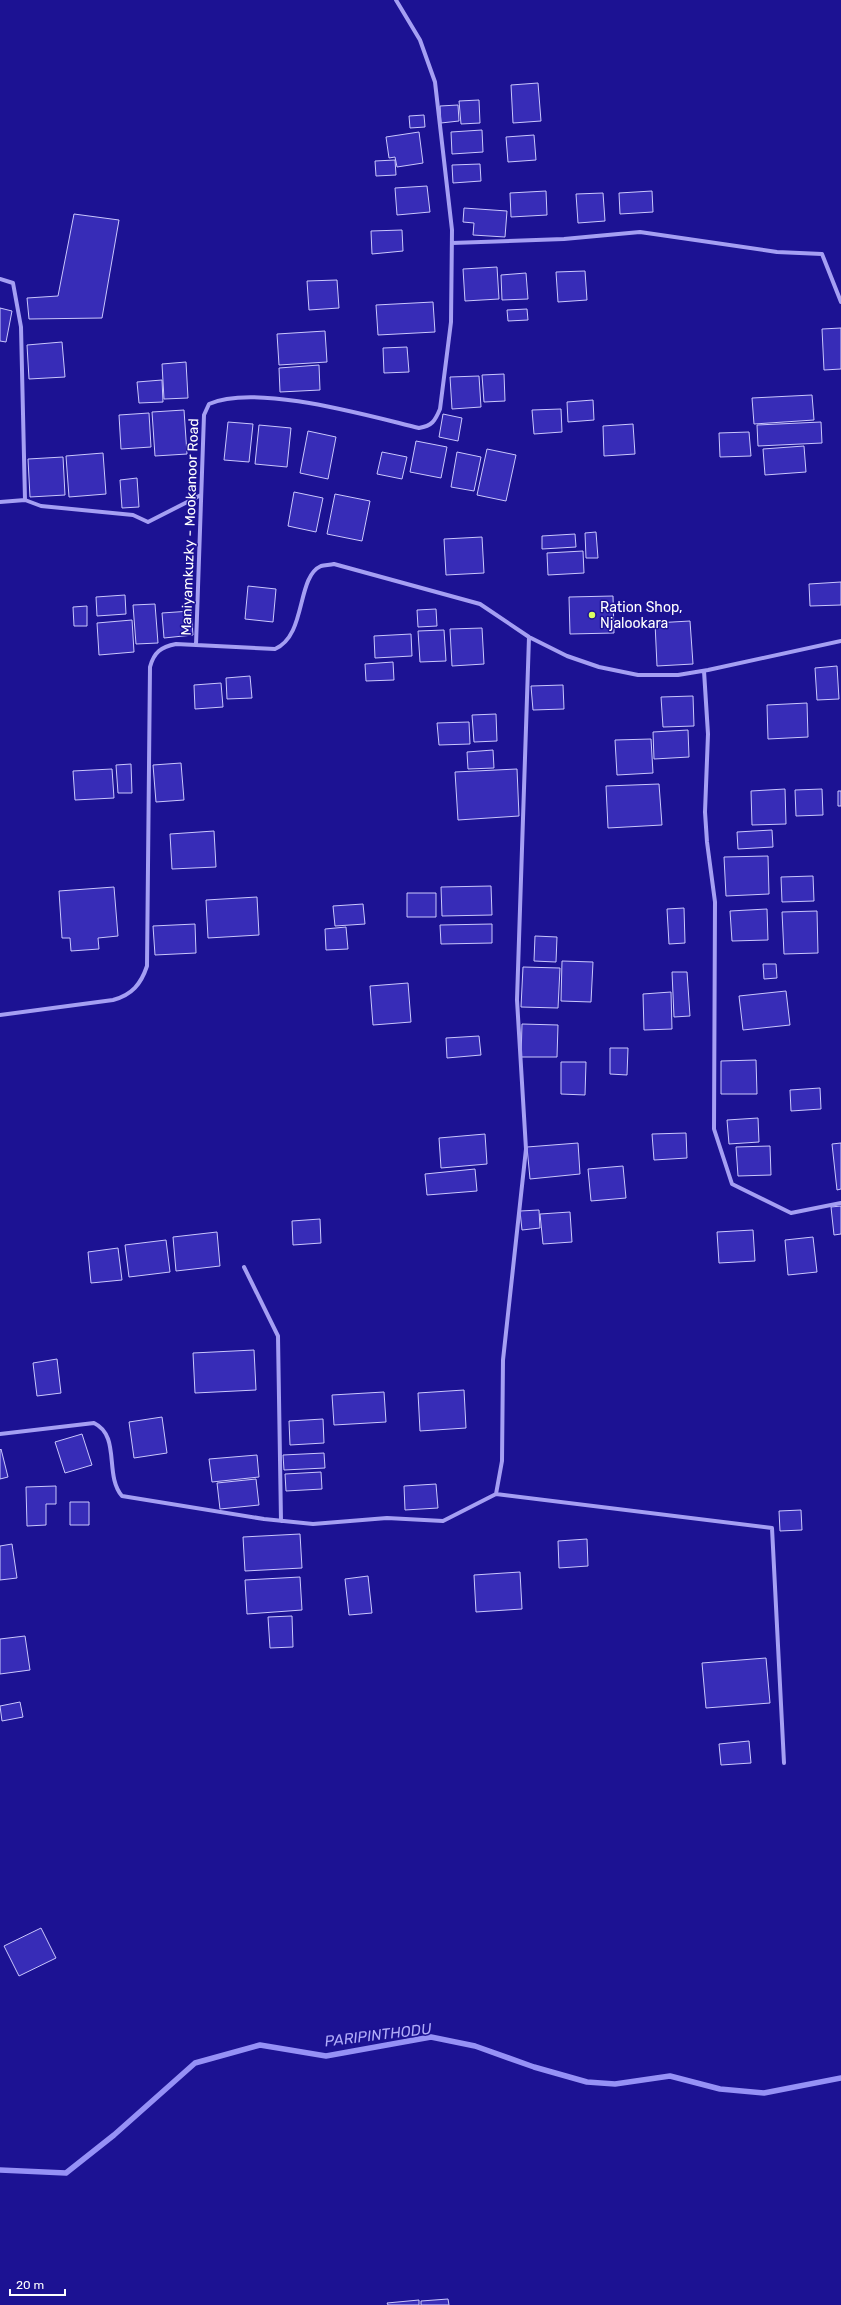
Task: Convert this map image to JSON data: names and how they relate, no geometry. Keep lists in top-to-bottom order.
{
  "streets": {
    "street": ["Maniyamkuzky - Mookanoor Road"]
  },
  "water": ["PARIPINTHODU"],
  "places": ["Ration Shop, Njalookara"],
  "scale_bar": "20 m"
}
